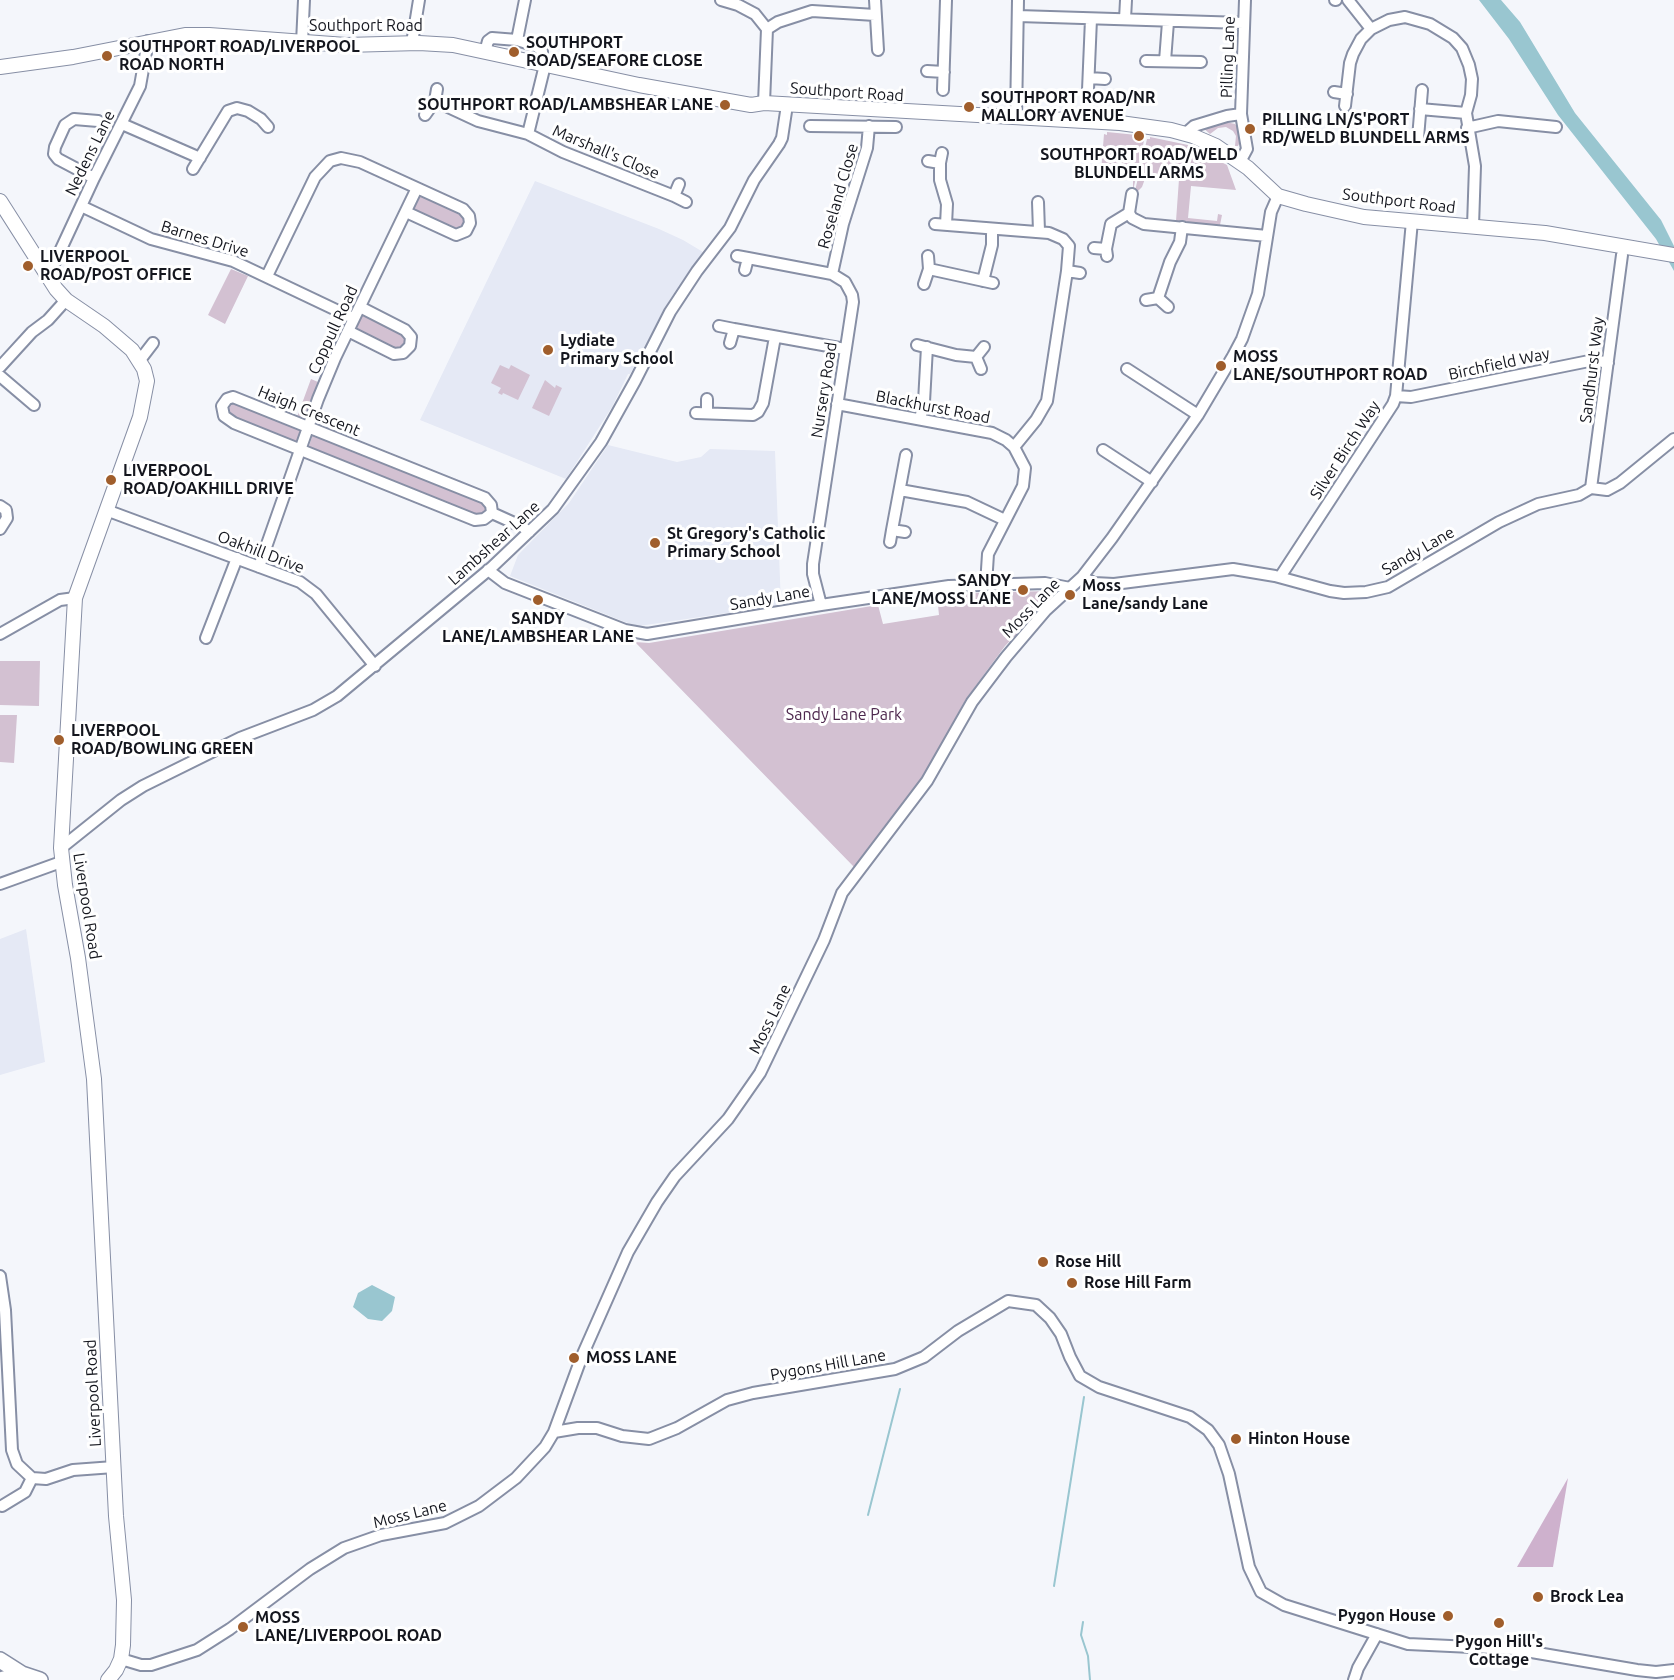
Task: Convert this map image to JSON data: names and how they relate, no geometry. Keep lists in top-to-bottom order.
{
  "streets": {
    "main road": ["Southport Road", "Liverpool Road"],
    "street": [
      "Pilling Lane",
      "Marshall's Close",
      "Nedens Lane",
      "Roseland Close",
      "Barnes Drive",
      "Coppull Road",
      "Birchfield Way",
      "Sandhurst Way",
      "Nursery Road",
      "Blackhurst Road",
      "Haigh Crescent",
      "Silver Birch Way",
      "Lambshear Lane",
      "Sandy Lane",
      "Oakhill Drive",
      "Moss Lane",
      "Pygons Hill Lane"
    ]
  },
  "crossings": [
    ["Southport Road", "Pilling Lane"],
    ["Southport Road", "Marshall's Close"],
    ["Southport Road", "Nedens Lane"],
    ["Southport Road", "Silver Birch Way"],
    ["Southport Road", "Lambshear Lane"],
    ["Southport Road", "Moss Lane"],
    ["Nedens Lane", "Barnes Drive"],
    ["Roseland Close", "Nursery Road"],
    ["Barnes Drive", "Coppull Road"],
    ["Coppull Road", "Haigh Crescent"],
    ["Coppull Road", "Oakhill Drive"],
    ["Birchfield Way", "Sandhurst Way"],
    ["Birchfield Way", "Silver Birch Way"],
    ["Sandhurst Way", "Sandy Lane"],
    ["Nursery Road", "Blackhurst Road"],
    ["Nursery Road", "Sandy Lane"],
    ["Haigh Crescent", "Lambshear Lane"],
    ["Silver Birch Way", "Sandy Lane"],
    ["Lambshear Lane", "Sandy Lane"],
    ["Lambshear Lane", "Oakhill Drive"],
    ["Lambshear Lane", "Liverpool Road"],
    ["Sandy Lane", "Moss Lane"],
    ["Oakhill Drive", "Liverpool Road"],
    ["Moss Lane", "Liverpool Road"],
    ["Moss Lane", "Pygons Hill Lane"]
  ],
  "parks": ["Sandy Lane Park"],
  "places": [
    "SOUTHPORT ROAD/SEAFORE CLOSE",
    "SOUTHPORT ROAD/LIVERPOOL ROAD NORTH",
    "SOUTHPORT ROAD/LAMBSHEAR LANE",
    "SOUTHPORT ROAD/NR MALLORY AVENUE",
    "PILLING LN/S'PORT RD/WELD BLUNDELL ARMS",
    "SOUTHPORT ROAD/WELD BLUNDELL ARMS",
    "LIVERPOOL ROAD/POST OFFICE",
    "Lydiate Primary School",
    "MOSS LANE/SOUTHPORT ROAD",
    "LIVERPOOL ROAD/OAKHILL DRIVE",
    "St Gregory's Catholic Primary School",
    "SANDY LANE/MOSS LANE",
    "Moss Lane/sandy Lane",
    "SANDY LANE/LAMBSHEAR LANE",
    "LIVERPOOL ROAD/BOWLING GREEN",
    "Rose Hill",
    "Rose Hill Farm",
    "MOSS LANE",
    "Hinton House",
    "Brock Lea",
    "Pygon House",
    "Pygon Hill's Cottage",
    "MOSS LANE/LIVERPOOL ROAD"
  ]
}
